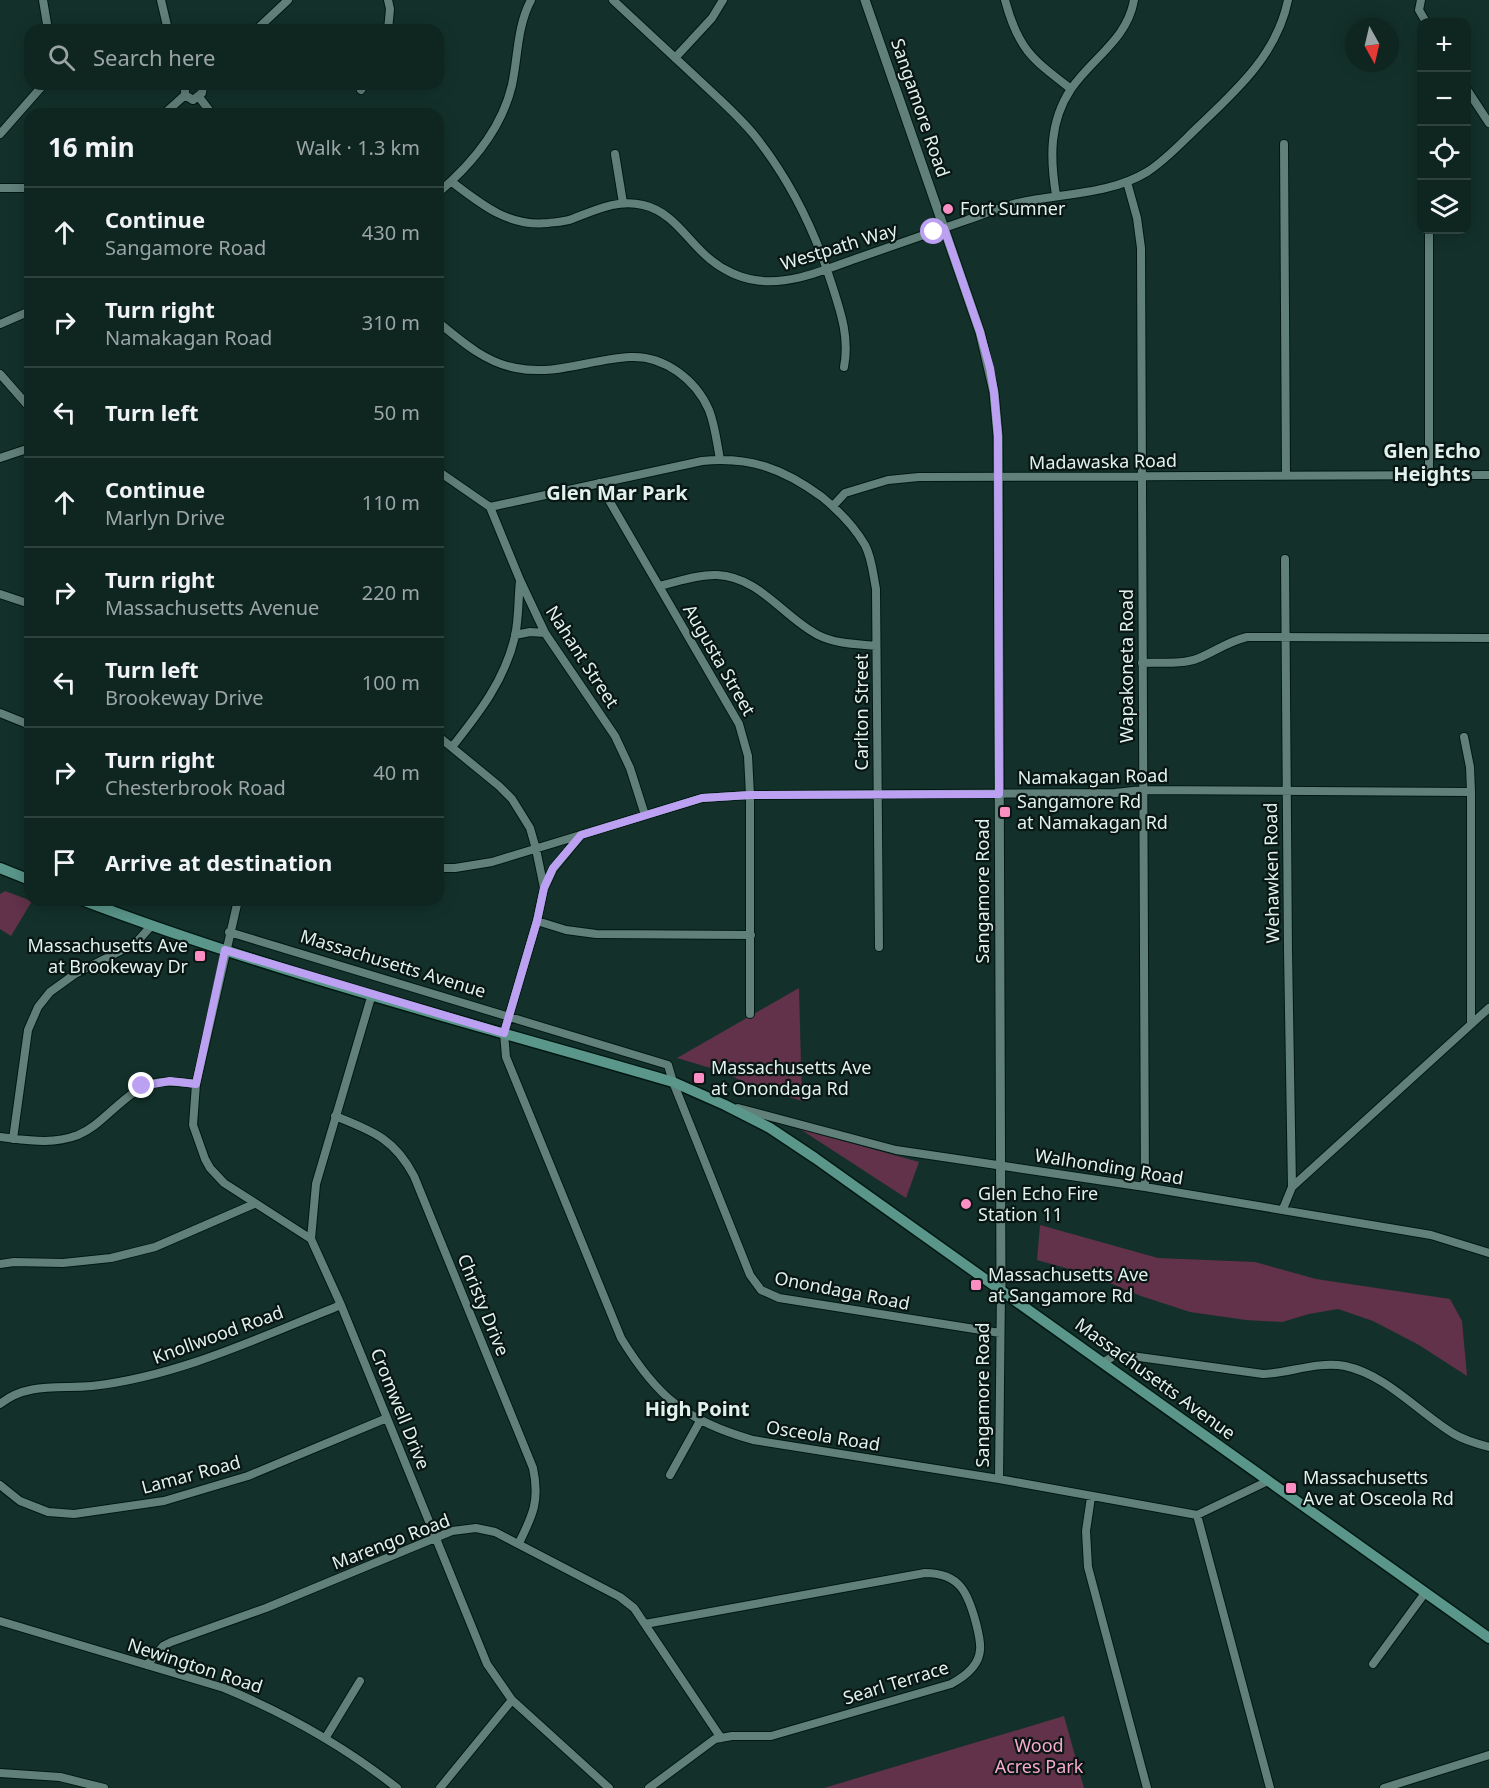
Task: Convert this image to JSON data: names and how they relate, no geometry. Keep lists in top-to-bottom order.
{
  "streets": {
    "main road": ["Massachusetts Avenue"],
    "street": [
      "Sangamore Road",
      "Westpath Way",
      "Madawaska Road",
      "Nahant Street",
      "Augusta Street",
      "Wapakoneta Road",
      "Carlton Street",
      "Namakagan Road",
      "Wehawken Road",
      "Walhonding Road",
      "Onondaga Road",
      "Christy Drive",
      "Knollwood Road",
      "Cromwell Drive",
      "Osceola Road",
      "Lamar Road",
      "Marengo Road",
      "Newington Road",
      "Searl Terrace"
    ]
  },
  "crossings": [
    ["Sangamore Road", "Westpath Way"],
    ["Sangamore Road", "Madawaska Road"],
    ["Sangamore Road", "Namakagan Road"],
    ["Sangamore Road", "Massachusetts Avenue"],
    ["Sangamore Road", "Walhonding Road"],
    ["Sangamore Road", "Onondaga Road"],
    ["Sangamore Road", "Osceola Road"],
    ["Westpath Way", "Wapakoneta Road"],
    ["Madawaska Road", "Wapakoneta Road"],
    ["Madawaska Road", "Carlton Street"],
    ["Nahant Street", "Namakagan Road"],
    ["Augusta Street", "Namakagan Road"],
    ["Wapakoneta Road", "Namakagan Road"],
    ["Wapakoneta Road", "Walhonding Road"],
    ["Carlton Street", "Namakagan Road"],
    ["Namakagan Road", "Wehawken Road"],
    ["Massachusetts Avenue", "Walhonding Road"],
    ["Massachusetts Avenue", "Onondaga Road"],
    ["Massachusetts Avenue", "Cromwell Drive"],
    ["Massachusetts Avenue", "Osceola Road"],
    ["Christy Drive", "Cromwell Drive"],
    ["Christy Drive", "Marengo Road"],
    ["Knollwood Road", "Cromwell Drive"],
    ["Cromwell Drive", "Lamar Road"],
    ["Cromwell Drive", "Marengo Road"],
    ["Marengo Road", "Newington Road"],
    ["Marengo Road", "Searl Terrace"]
  ],
  "districts": ["Glen Echo Heights", "Glen Mar Park", "High Point"],
  "parks": ["Wood Acres Park"],
  "places": {
    "other": ["Fort Sumner", "Glen Echo Fire Station 11"],
    "transit": [
      "Sangamore Rd at Namakagan Rd",
      "Massachusetts Ave at Brookeway Dr",
      "Massachusetts Ave at Onondaga Rd",
      "Massachusetts Ave at Sangamore Rd",
      "Massachusetts Ave at Osceola Rd"
    ]
  },
  "north": "bottom",
  "page": {
    "map_buttons": ["+", "−"],
    "search": "Search here",
    "heading": ["16 min", "Walk · 1.3 km"],
    "list": [
      ["Continue", "Sangamore Road", "430 m"],
      ["Turn right", "Namakagan Road", "310 m"],
      ["Turn left", "50 m"],
      ["Continue", "Marlyn Drive", "110 m"],
      ["Turn right", "Massachusetts Avenue", "220 m"],
      ["Turn left", "Brookeway Drive", "100 m"],
      ["Turn right", "Chesterbrook Road", "40 m"],
      "Arrive at destination"
    ]
  }
}
